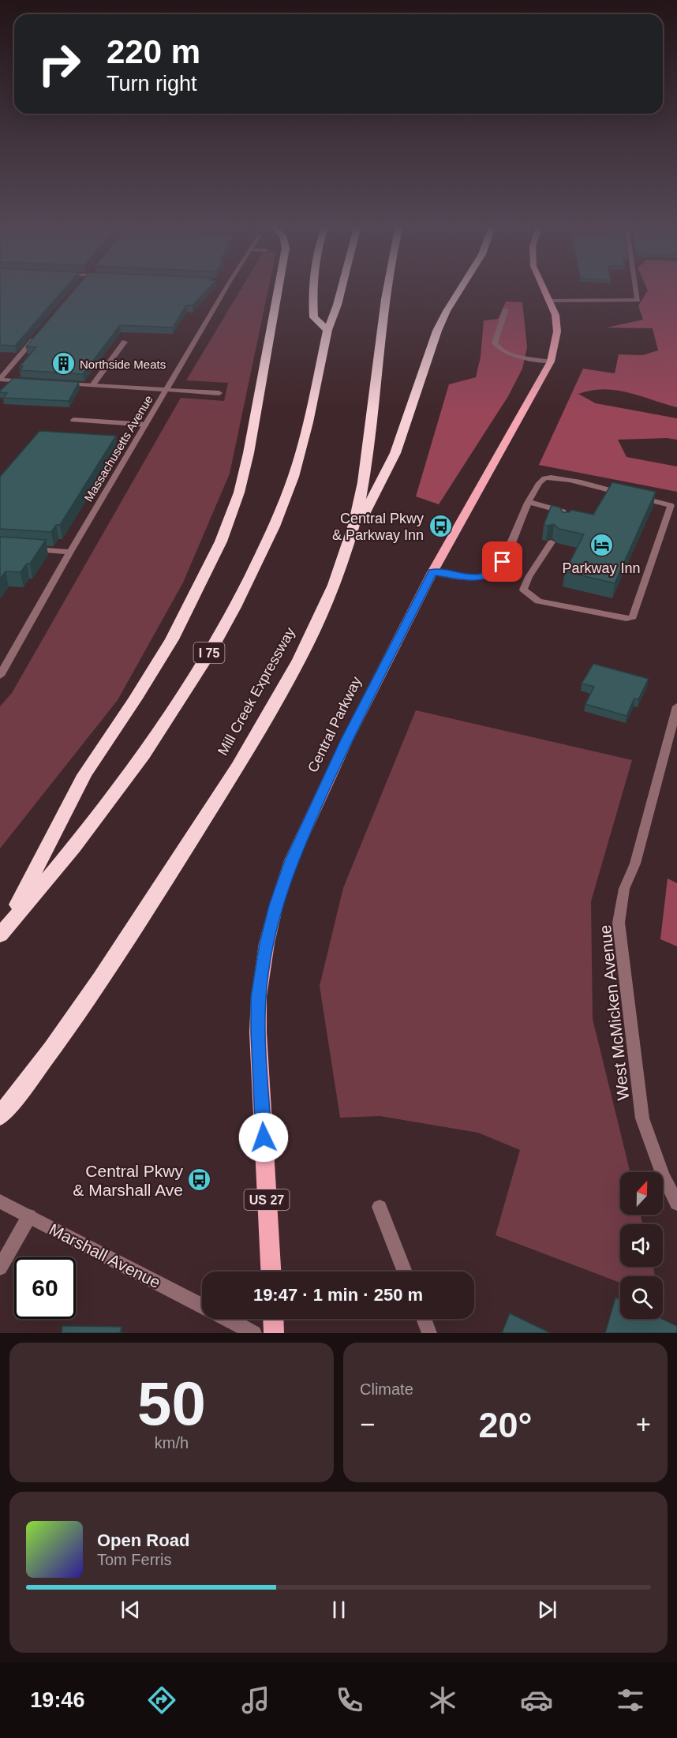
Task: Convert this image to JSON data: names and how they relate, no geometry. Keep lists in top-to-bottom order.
{
  "streets": {
    "highway": ["I 75", "Mill Creek Expressway"],
    "main road": ["Central Parkway", "US 27"],
    "street": ["Massachusetts Avenue", "West McMicken Avenue", "Marshall Avenue"]
  },
  "places": {
    "building": ["Northside Meats"],
    "bus stop": ["Central Pkwy & Parkway Inn", "Central Pkwy & Marshall Ave"],
    "hotel": ["Parkway Inn"]
  },
  "north": "top",
  "page": {
    "turn": ["220 m", "Turn right"],
    "limit": "60",
    "trip": "19:47 · 1 min · 250 m",
    "tile": [
      ["50", "km/h"],
      "Climate"
    ],
    "heat": ["−", "20°", "+"],
    "song": ["Open Road", "Tom Ferris"],
    "tabs": "19:46"
  }
}
